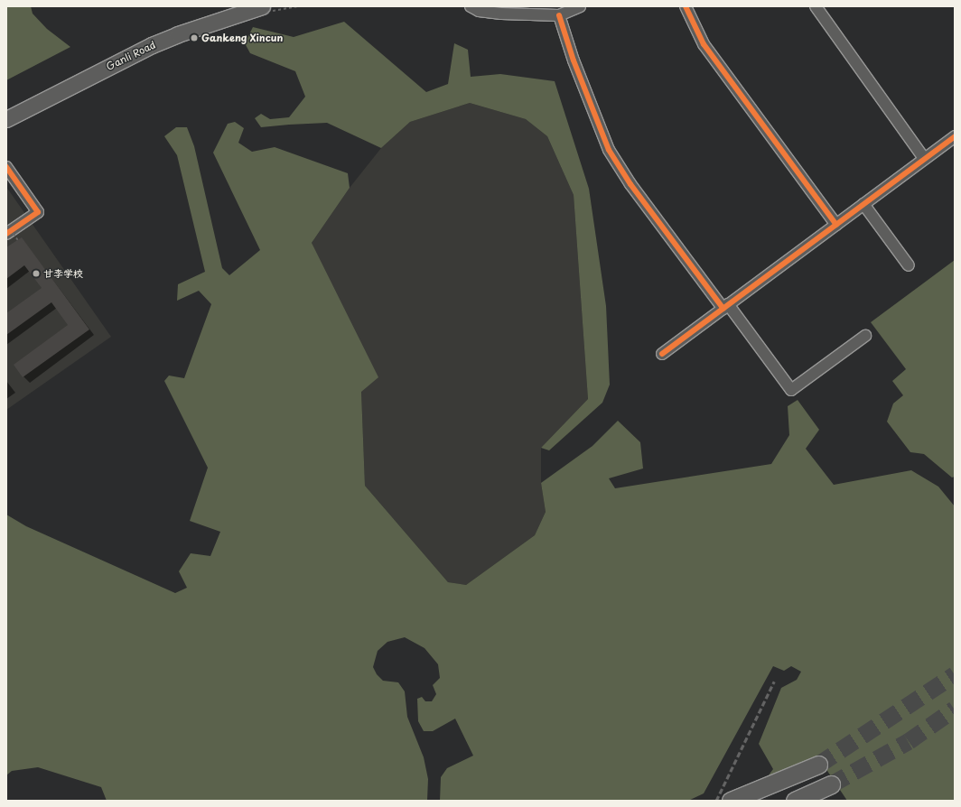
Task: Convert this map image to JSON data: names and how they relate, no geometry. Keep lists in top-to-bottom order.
{
  "streets": {
    "main road": ["Ganli Road"]
  },
  "places": ["Gankeng Xincun", "甘李学校"]
}
